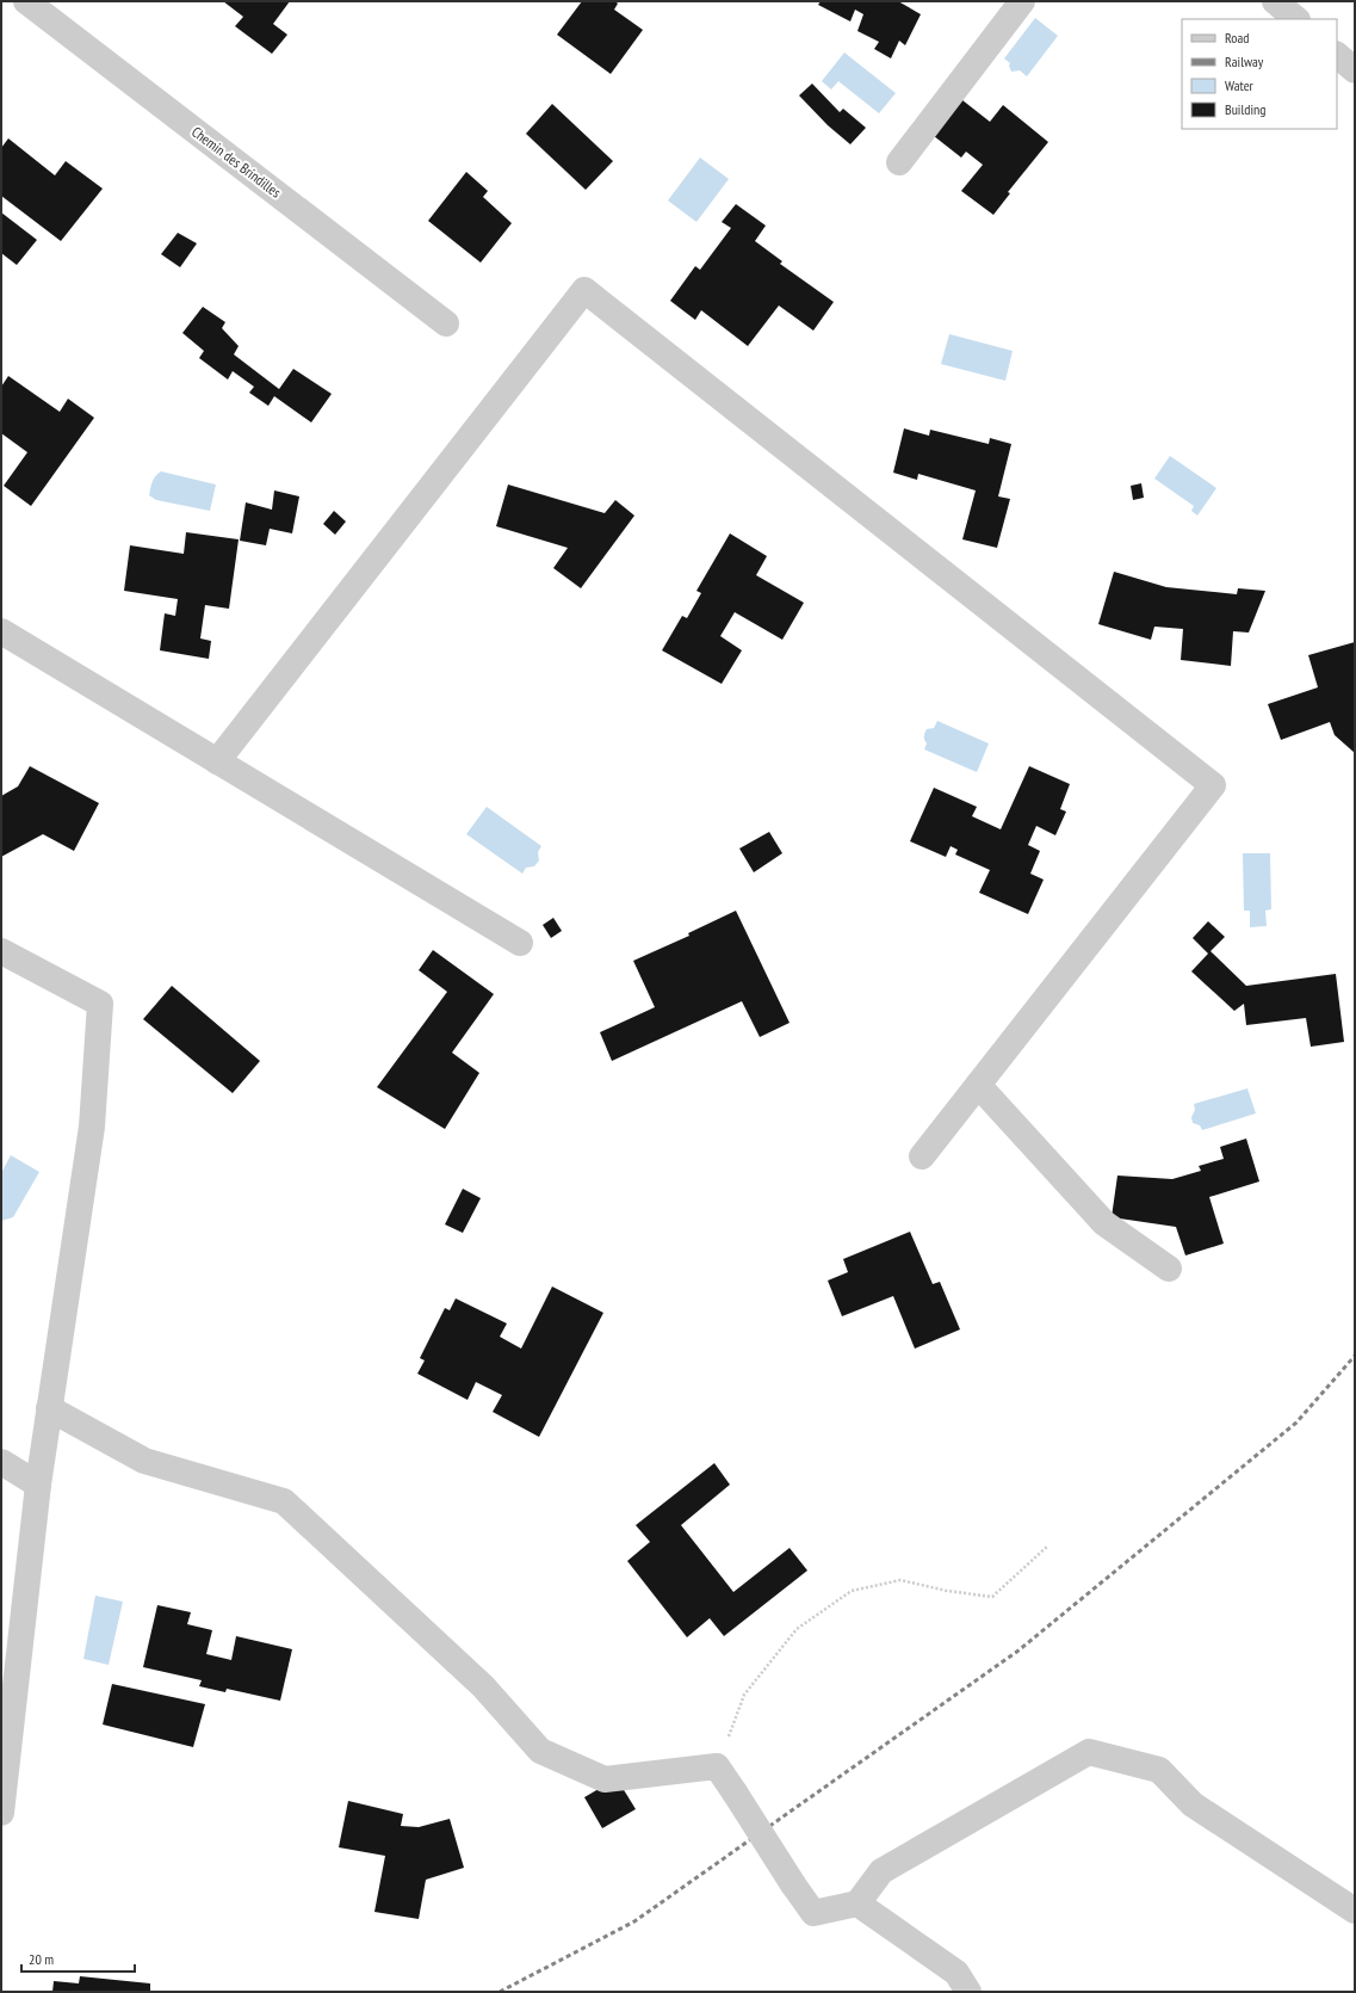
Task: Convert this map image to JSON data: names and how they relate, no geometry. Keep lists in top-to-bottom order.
{
  "streets": {
    "street": ["Chemin des Brindilles"]
  },
  "legend": [
    "Road",
    "Railway",
    "Water",
    "Building"
  ],
  "scale_bar": "20 m"
}
